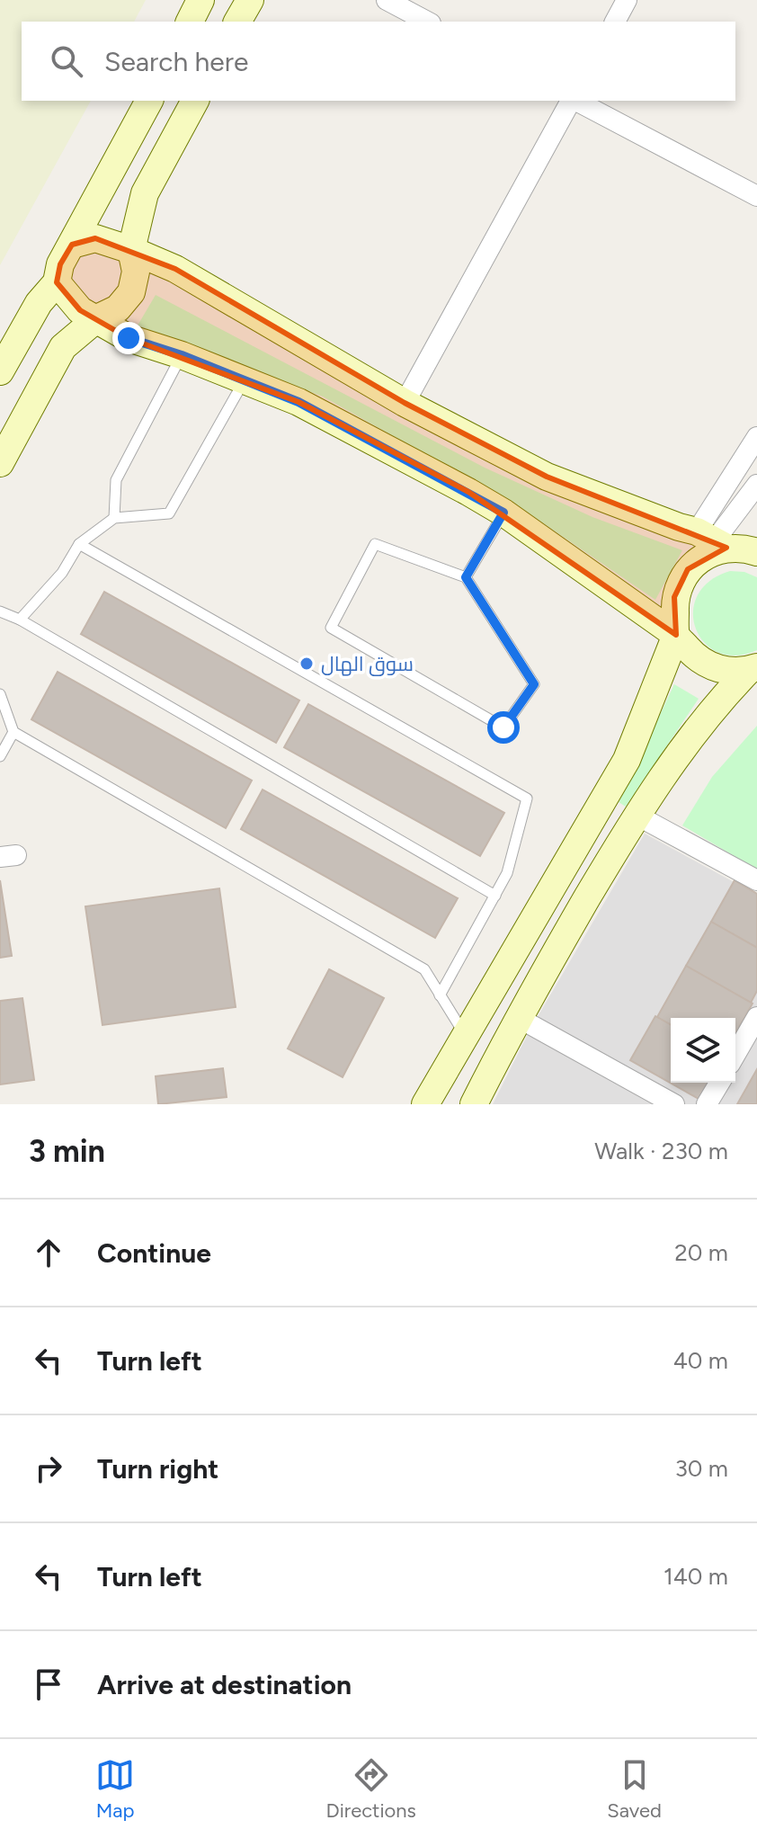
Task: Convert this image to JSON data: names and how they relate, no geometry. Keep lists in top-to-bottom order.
{
  "places": ["سوق الهال"],
  "page": {
    "search": "Search here",
    "heading": ["3 min", "Walk · 230 m"],
    "list": [
      ["Continue", "20 m"],
      ["Turn left", "40 m"],
      ["Turn right", "30 m"],
      ["Turn left", "140 m"],
      "Arrive at destination"
    ],
    "nav": ["Map", "Directions", "Saved"]
  }
}
